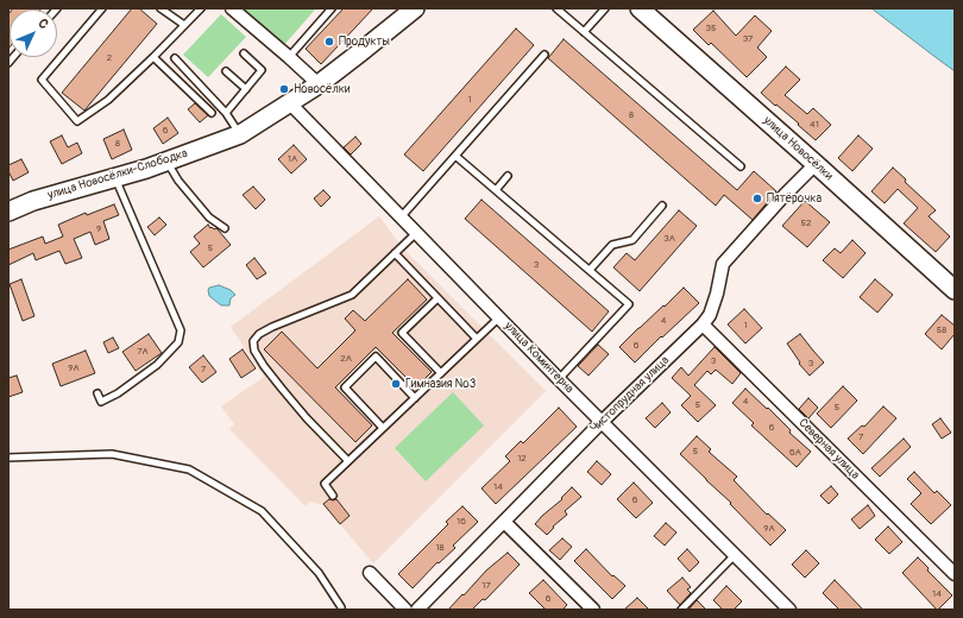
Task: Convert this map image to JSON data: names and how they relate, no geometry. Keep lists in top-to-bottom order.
{
  "streets": {
    "main road": ["улица Новосёлки", "улица Новосёлки-Слободка"],
    "street": ["улица Коминтерна", "Чистопрудная улица", "Северная улица"]
  },
  "crossings": [
    ["улица Новосёлки", "Чистопрудная улица"],
    ["улица Новосёлки-Слободка", "улица Коминтерна"],
    ["улица Коминтерна", "Чистопрудная улица"],
    ["Чистопрудная улица", "Северная улица"]
  ],
  "places": [
    "Продукты",
    "Новосёлки",
    "Пятёрочка",
    "Гимназия №3"
  ],
  "house_numbers": [
    "35",
    "37",
    "2",
    "1",
    "8",
    "41",
    "6",
    "8",
    "1А",
    "52",
    "9",
    "3А",
    "5",
    "3",
    "4",
    "1",
    "58",
    "6",
    "7А",
    "2А",
    "3",
    "3",
    "9А",
    "7",
    "4",
    "5",
    "5",
    "6",
    "7",
    "5",
    "6А",
    "12",
    "14",
    "6",
    "16",
    "9А",
    "18",
    "17",
    "14",
    "6"
  ],
  "north": "top right"
}
